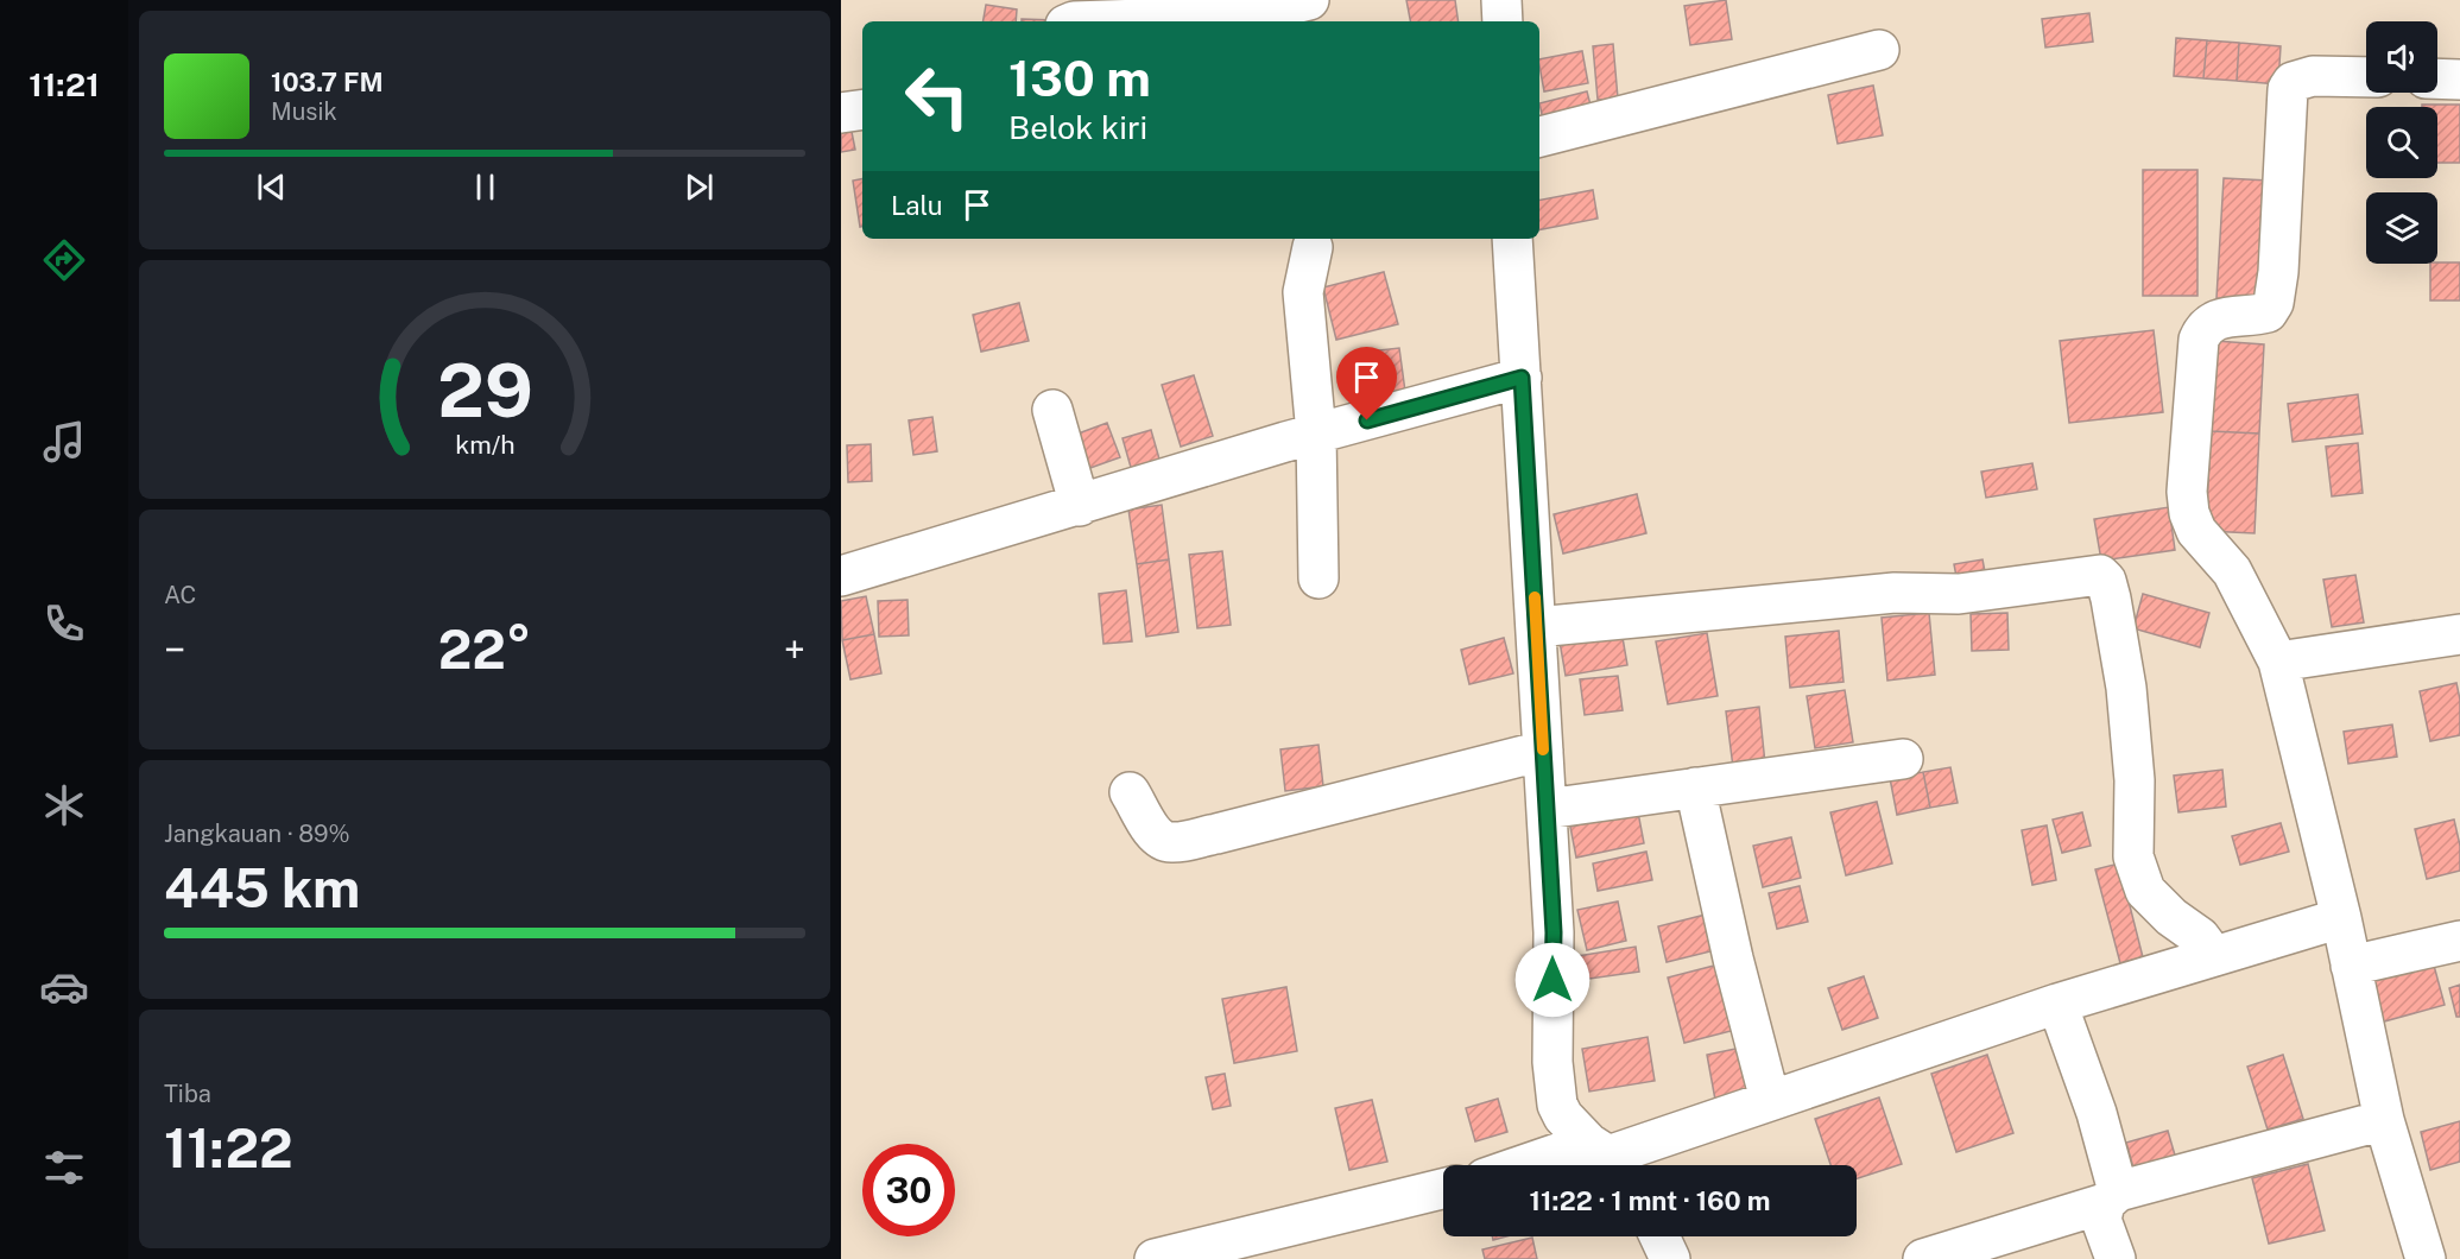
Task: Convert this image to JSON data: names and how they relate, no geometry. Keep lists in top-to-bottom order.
{
  "page": {
    "tabs": "11:21",
    "turn": ["130 m", "Belok kiri"],
    "song": ["103.7 FM", "Musik"],
    "then": "Lalu",
    "tile": [
      "AC",
      ["Jangkauan · 89%", "445 km"],
      ["Tiba", "11:22"]
    ],
    "heat": ["−", "22°", "+"],
    "limit": "30",
    "trip": "11:22 · 1 mnt · 160 m",
    "gauge": ["29", "km/h"]
  }
}
